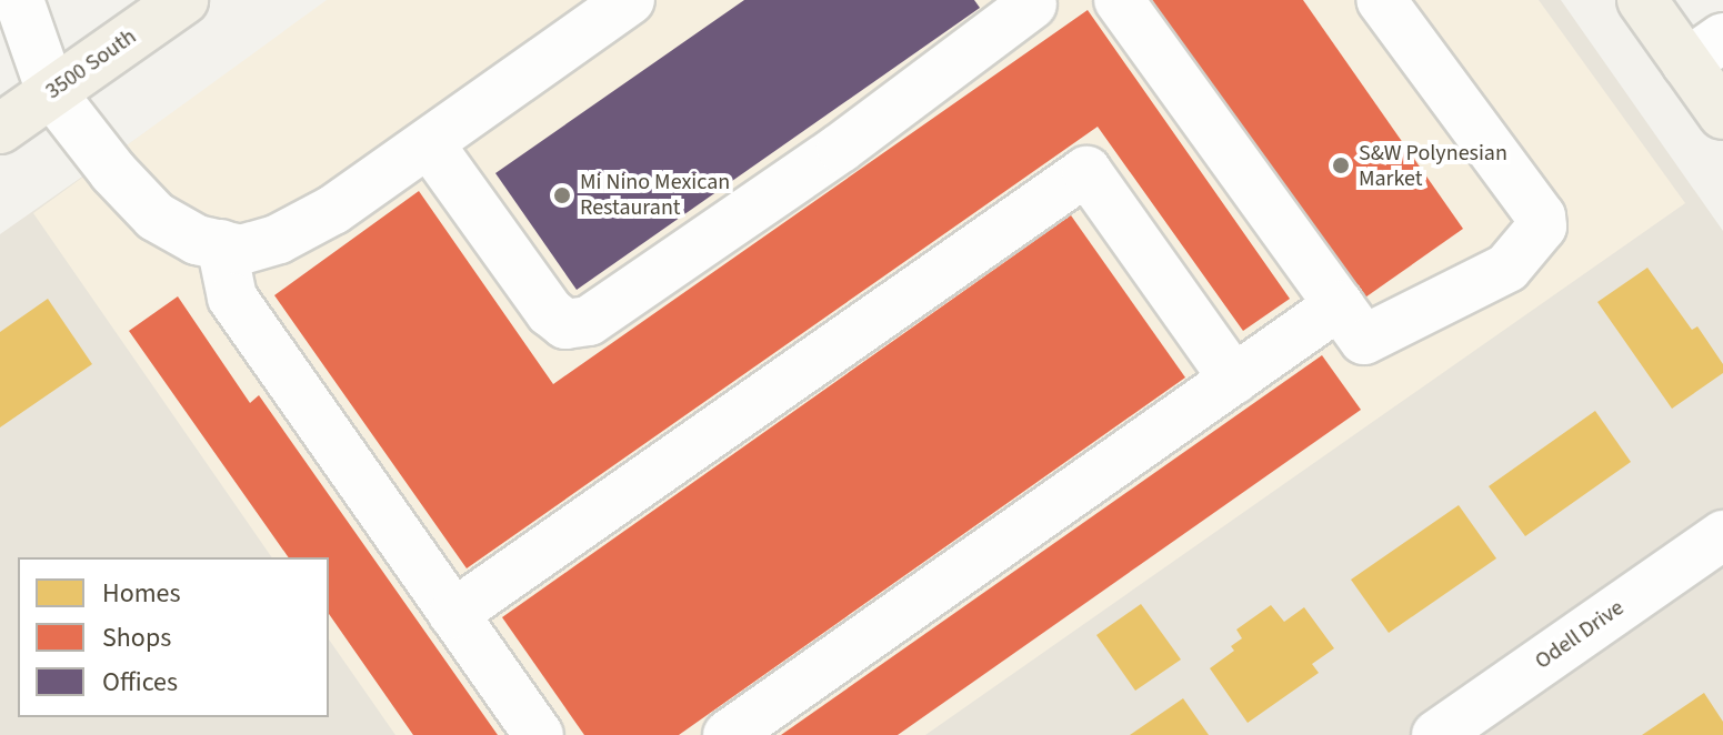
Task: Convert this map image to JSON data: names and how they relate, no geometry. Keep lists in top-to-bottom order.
{
  "streets": {
    "main road": ["3500 South"],
    "street": ["Odell Drive"]
  },
  "places": ["S&W Polynesian Market", "Mi Nino Mexican Restaurant"],
  "legend": ["Homes", "Shops", "Offices"]
}
